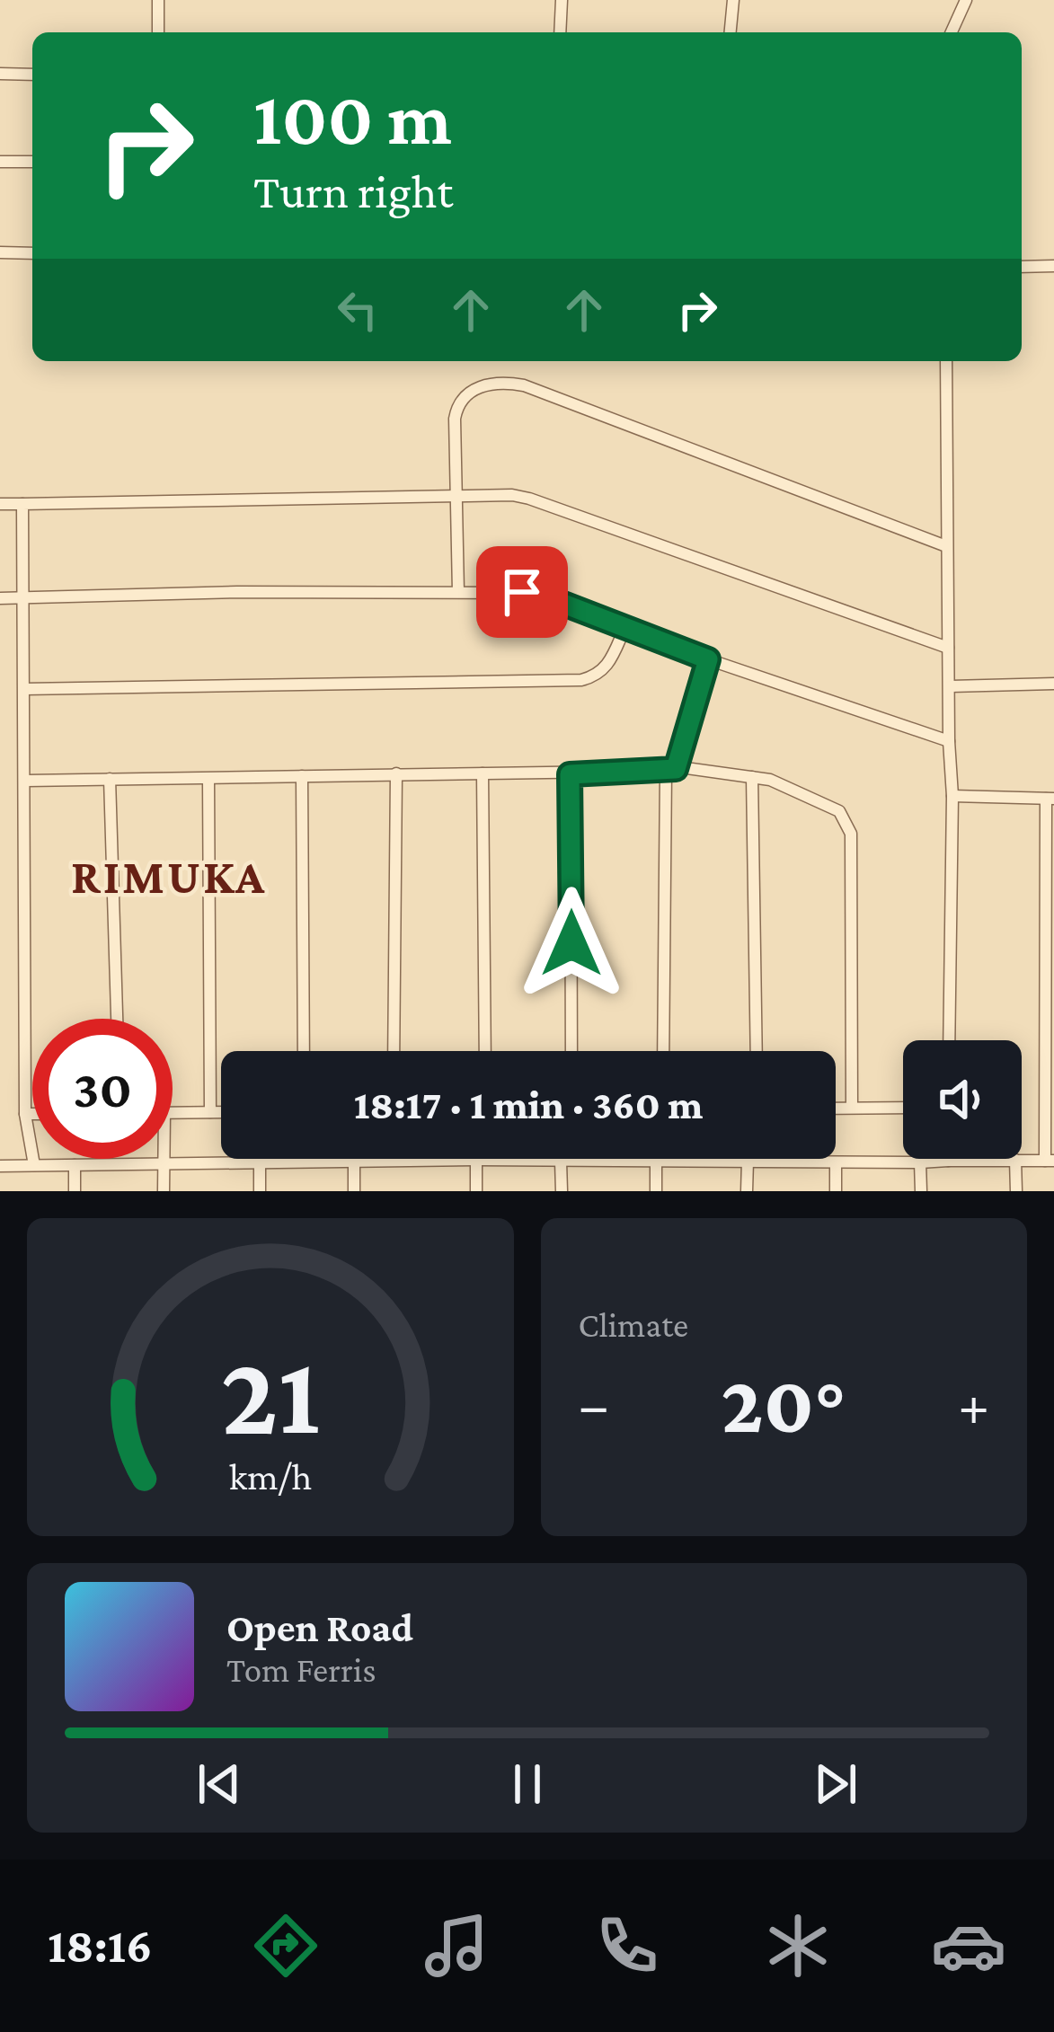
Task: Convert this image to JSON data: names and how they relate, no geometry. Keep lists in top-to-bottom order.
{
  "districts": ["RIMUKA"],
  "page": {
    "turn": ["100 m", "Turn right"],
    "limit": "30",
    "trip": "18:17 · 1 min · 360 m",
    "tile": "Climate",
    "heat": ["−", "20°", "+"],
    "song": ["Open Road", "Tom Ferris"],
    "tabs": "18:16",
    "gauge": ["21", "km/h"]
  }
}
